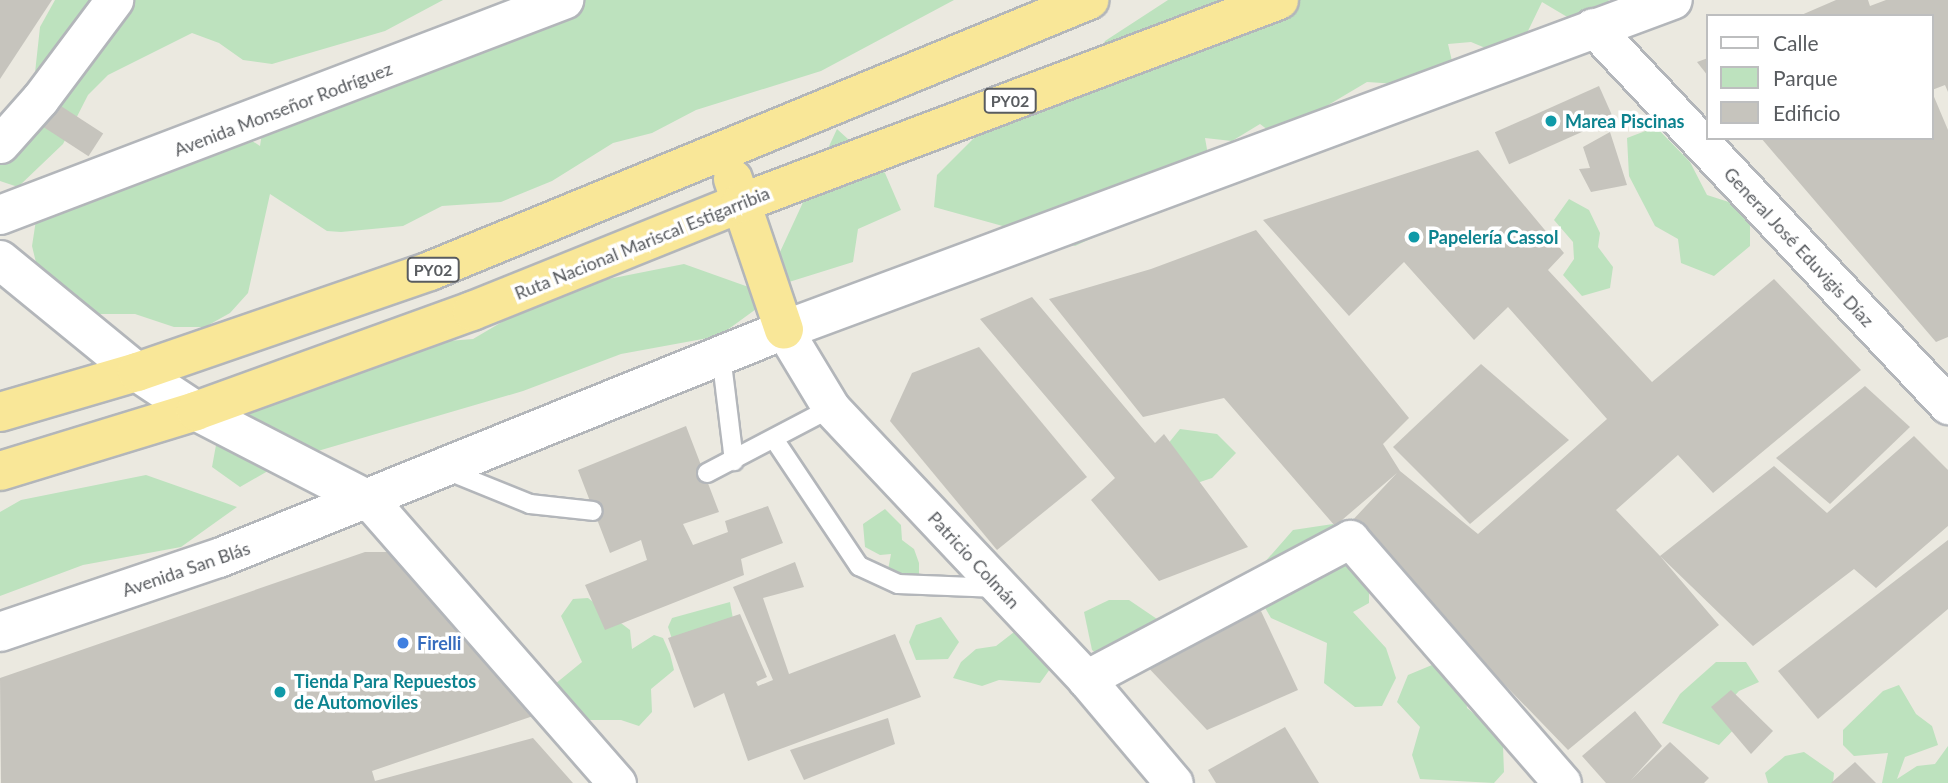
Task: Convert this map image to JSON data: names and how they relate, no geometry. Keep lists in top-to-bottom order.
{
  "streets": {
    "highway": ["PY02", "Ruta Nacional Mariscal Estigarribia"],
    "street": [
      "Avenida Monseñor Rodríguez",
      "General José Eduvigis Díaz",
      "Patricio Colmán",
      "Avenida San Blás"
    ]
  },
  "crossings": [
    ["General José Eduvigis Díaz", "Avenida San Blás"],
    ["Patricio Colmán", "Avenida San Blás"]
  ],
  "places": [
    "Marea Piscinas",
    "Papelería Cassol",
    "Firelli",
    "Tienda Para Repuestos de Automoviles"
  ],
  "legend": ["Calle", "Parque", "Edificio"]
}
